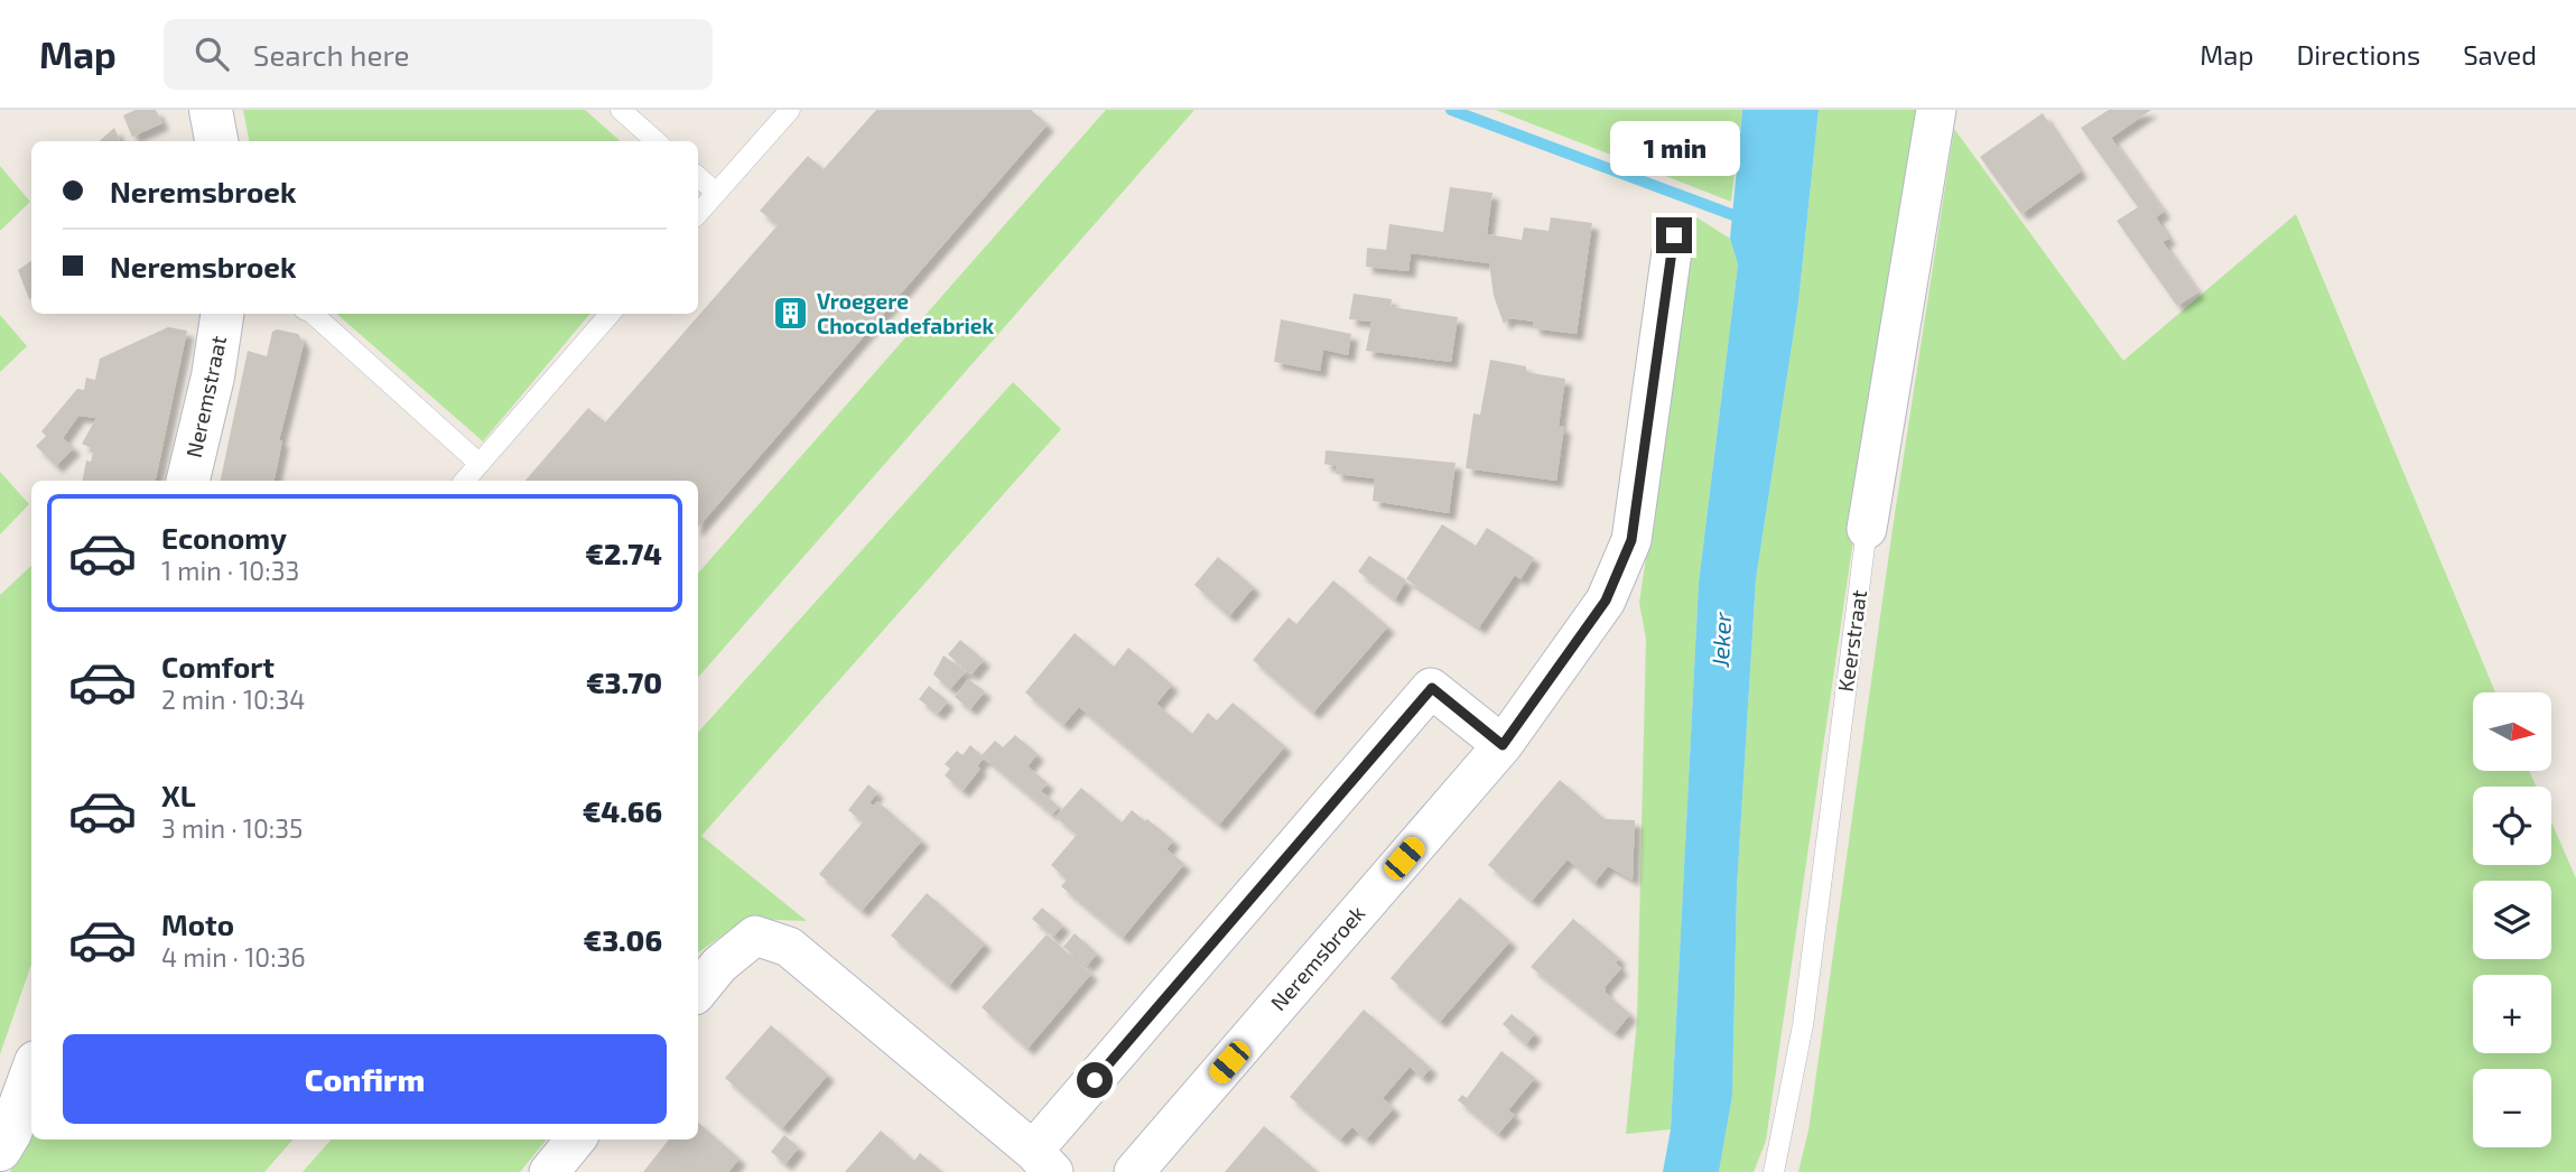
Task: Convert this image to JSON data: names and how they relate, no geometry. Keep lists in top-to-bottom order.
{
  "streets": {
    "street": ["Neremstraat", "Keerstraat", "Neremsbroek"]
  },
  "water": ["Jeker"],
  "places": {
    "building": ["Vroegere Chocoladefabriek"]
  },
  "north": "right",
  "page": {
    "header": "Map",
    "search": "Search here",
    "nav": ["Map", "Directions", "Saved"],
    "bubble": "1 min",
    "banner": ["Neremsbroek", "Neremsbroek"],
    "list": [
      {
        "name": "Economy",
        "note": "1 min · 10:33",
        "value": "€2.74"
      },
      {
        "name": "Comfort",
        "note": "2 min · 10:34",
        "value": "€3.70"
      },
      {
        "name": "XL",
        "note": "3 min · 10:35",
        "value": "€4.66"
      },
      {
        "name": "Moto",
        "note": "4 min · 10:36",
        "value": "€3.06"
      }
    ],
    "map_buttons": ["+", "−"],
    "buttons": "Confirm"
  }
}
